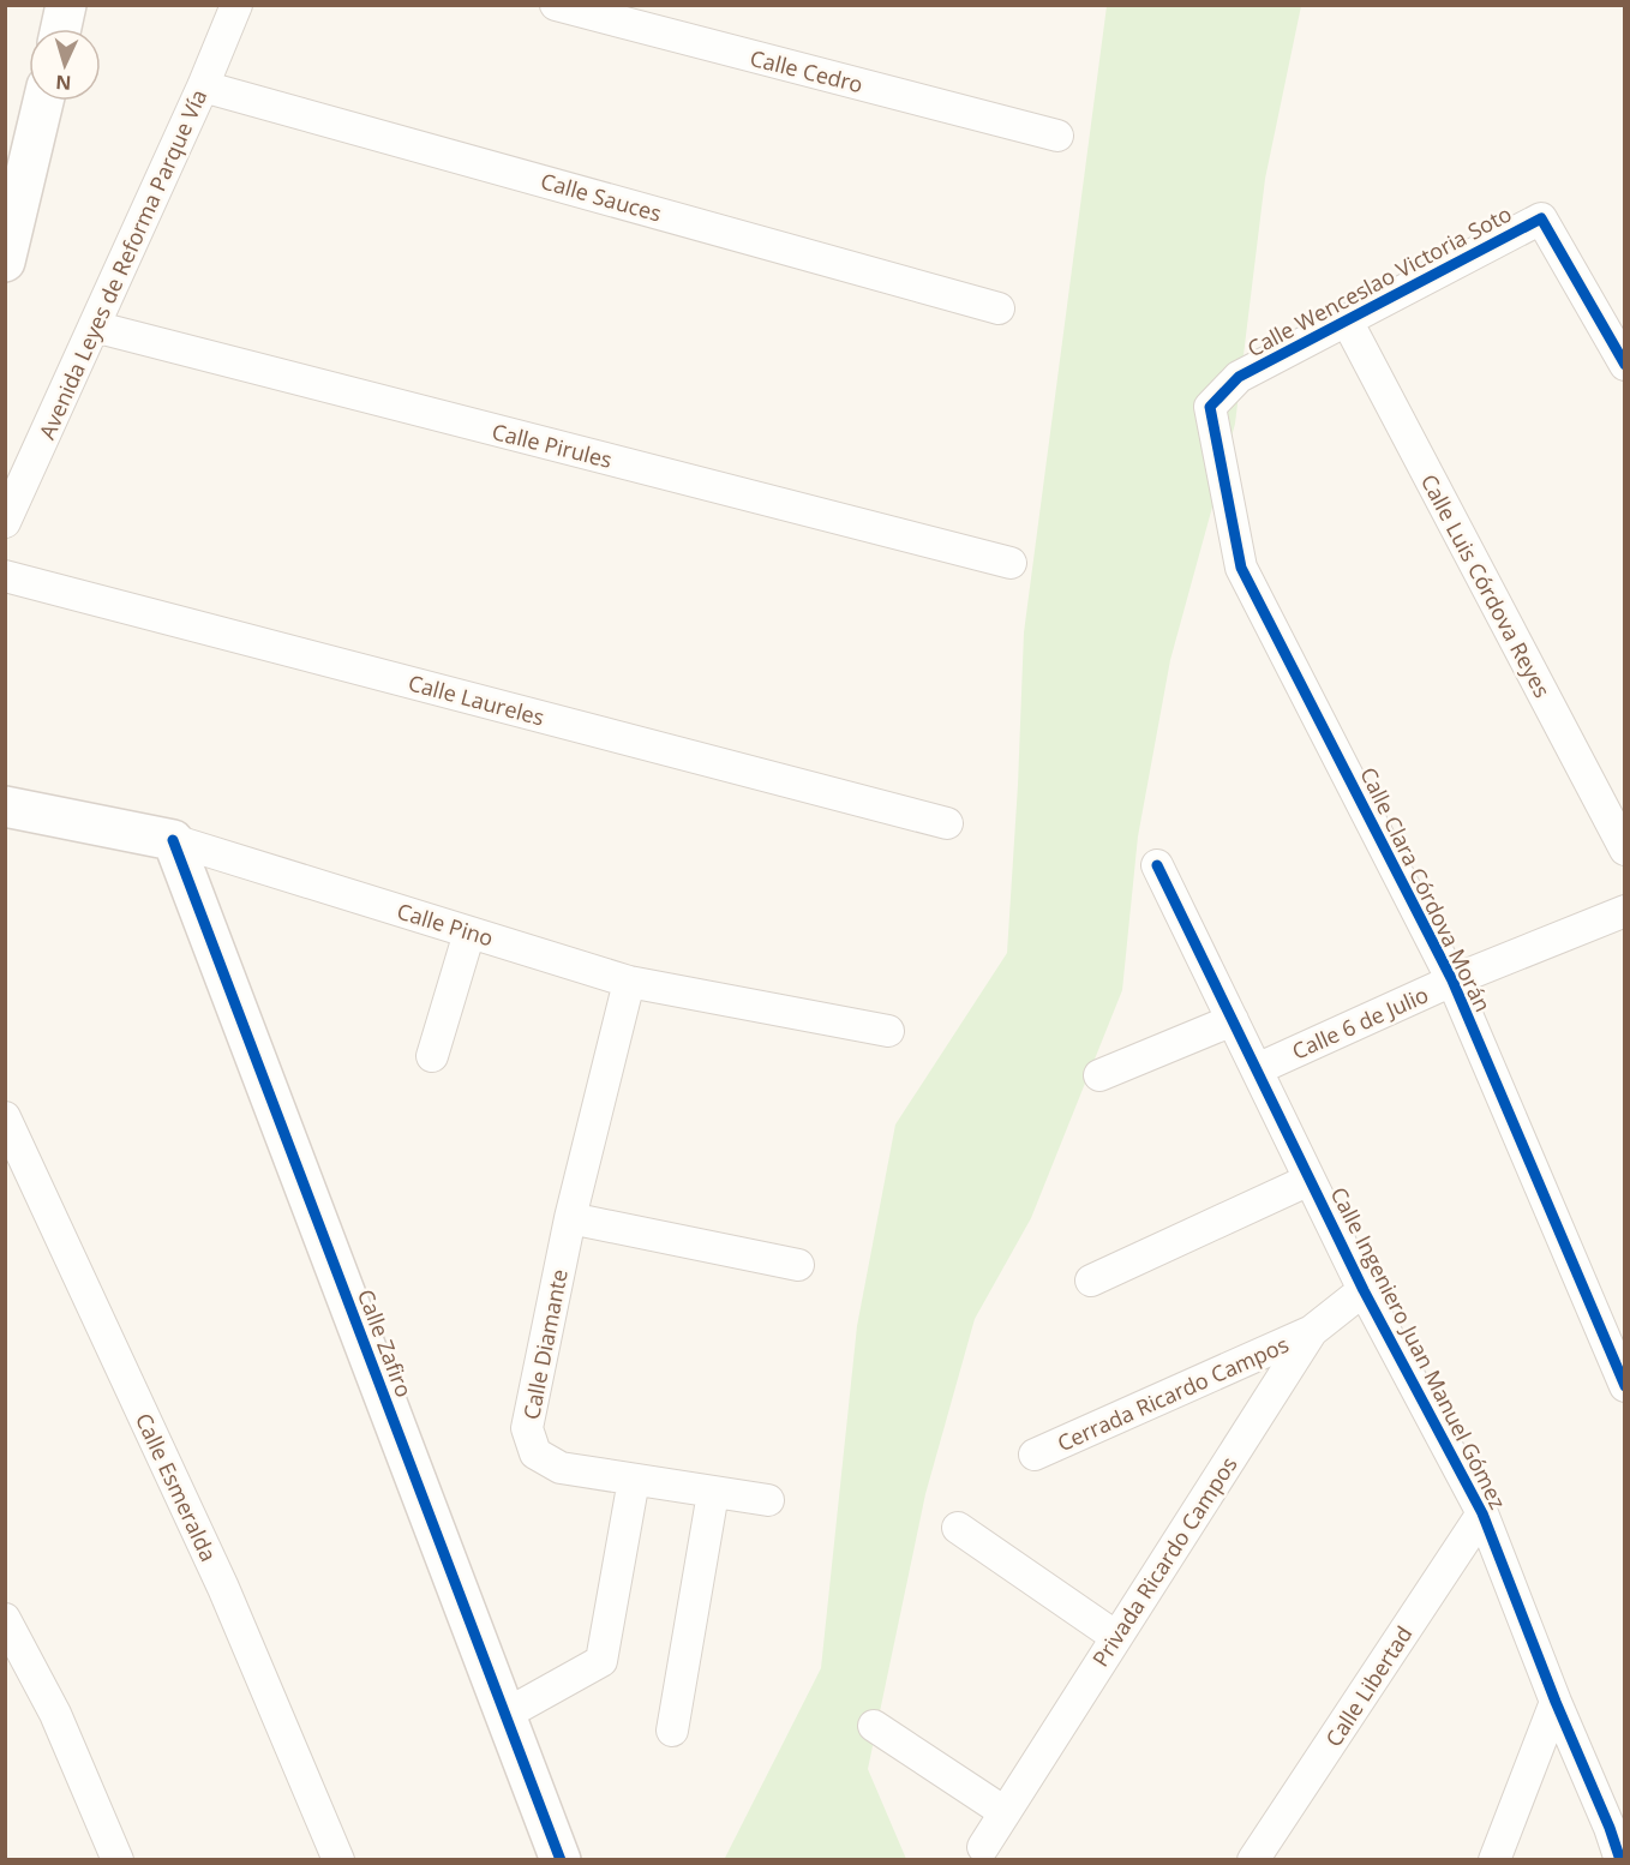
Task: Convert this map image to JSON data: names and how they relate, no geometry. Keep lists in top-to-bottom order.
{
  "streets": {
    "street": [
      "Calle Cedro",
      "Calle Sauces",
      "Avenida Leyes de Reforma Parque Vía",
      "Calle Wenceslao Victoria Soto",
      "Calle Pirules",
      "Calle Luis Córdova Reyes",
      "Calle Laureles",
      "Calle Clara Córdova Morán",
      "Calle Pino",
      "Calle 6 de Julio",
      "Calle Zafiro",
      "Calle Diamante",
      "Calle Ingeniero Juan Manuel Gómez",
      "Cerrada Ricardo Campos",
      "Calle Esmeralda",
      "Privada Ricardo Campos",
      "Calle Libertad"
    ]
  },
  "crossings": [
    ["Calle Sauces", "Avenida Leyes de Reforma Parque Vía"],
    ["Avenida Leyes de Reforma Parque Vía", "Calle Pirules"],
    ["Calle Wenceslao Victoria Soto", "Calle Luis Córdova Reyes"],
    ["Calle Wenceslao Victoria Soto", "Calle Clara Córdova Morán"],
    ["Calle Clara Córdova Morán", "Calle 6 de Julio"],
    ["Calle Pino", "Calle Zafiro"],
    ["Calle Pino", "Calle Diamante"],
    ["Calle 6 de Julio", "Calle Ingeniero Juan Manuel Gómez"],
    ["Calle Ingeniero Juan Manuel Gómez", "Privada Ricardo Campos"],
    ["Calle Ingeniero Juan Manuel Gómez", "Calle Libertad"],
    ["Cerrada Ricardo Campos", "Privada Ricardo Campos"]
  ],
  "north": "bottom"
}
